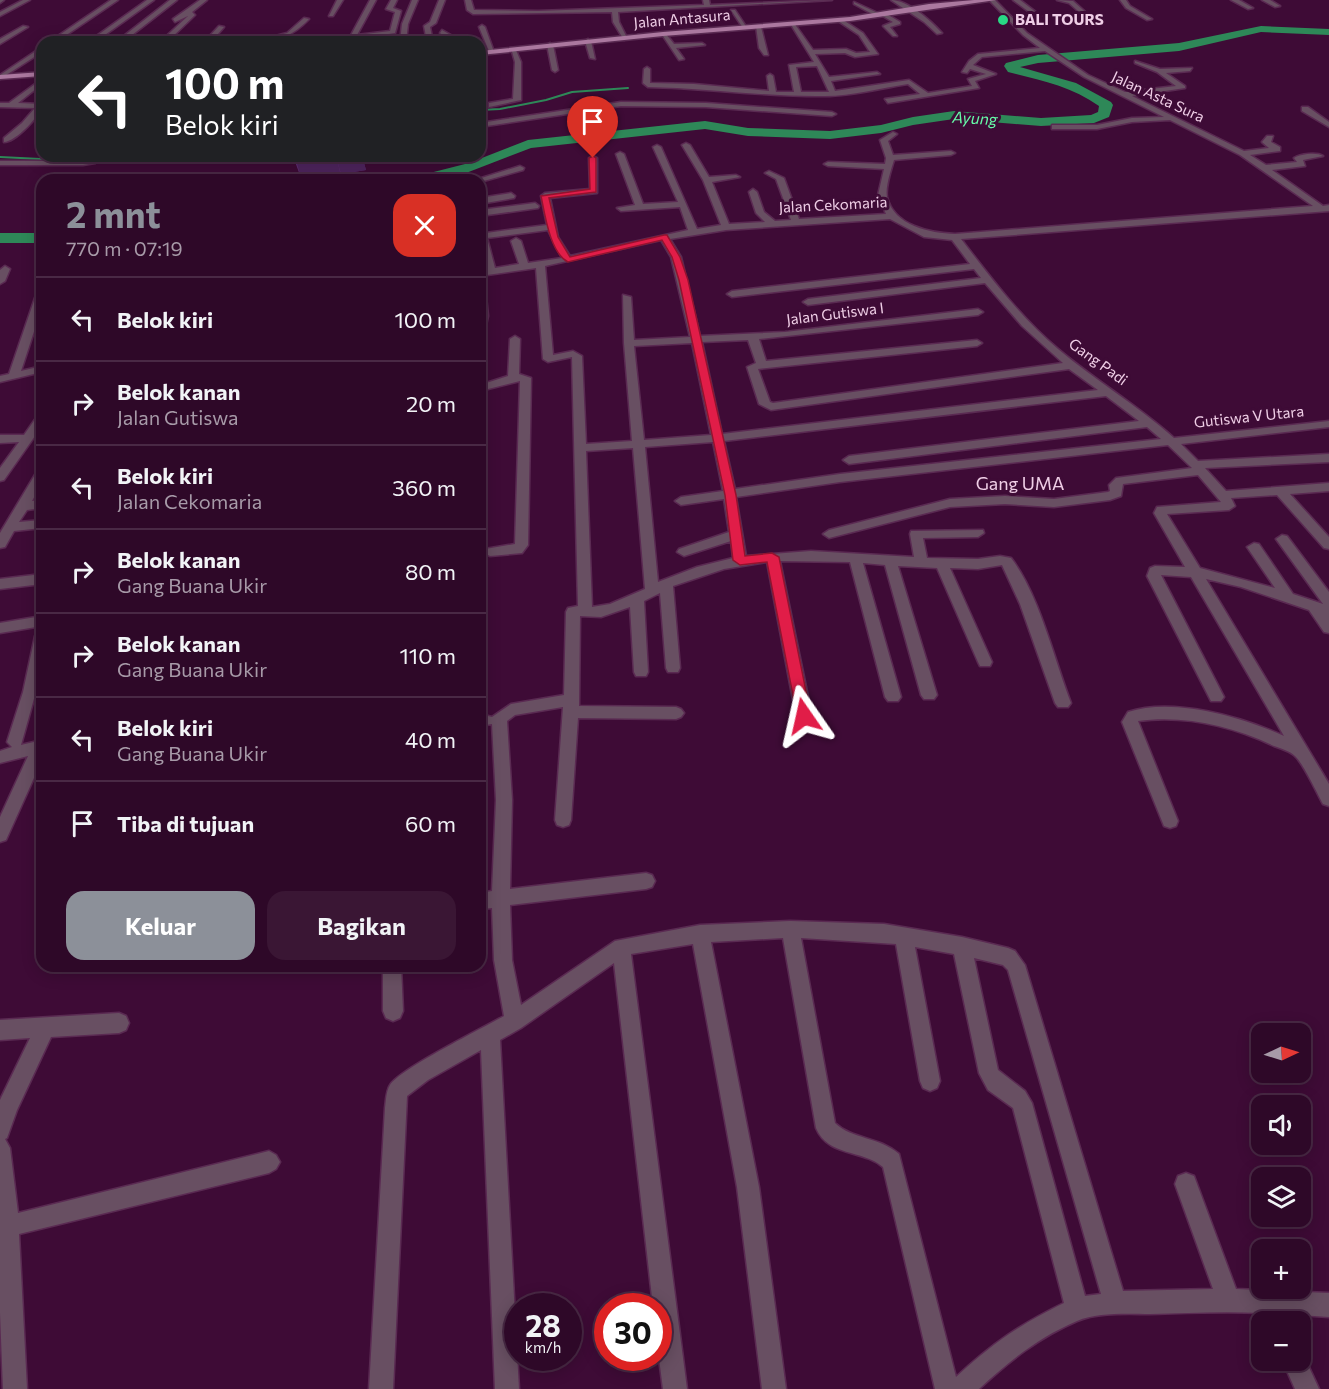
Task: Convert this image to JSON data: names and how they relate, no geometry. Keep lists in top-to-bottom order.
{
  "streets": {
    "main road": ["Jalan Antasura"],
    "street": [
      "Jalan Asta Sura",
      "Jalan Cekomaria",
      "Jalan Gutiswa I",
      "Gang Padi",
      "Gutiswa V Utara",
      "Gang UMA"
    ]
  },
  "crossings": [
    ["Jalan Antasura", "Jalan Asta Sura"],
    ["Jalan Asta Sura", "Jalan Cekomaria"],
    ["Jalan Cekomaria", "Gang Padi"],
    ["Gang Padi", "Gutiswa V Utara"],
    ["Gang Padi", "Gang UMA"]
  ],
  "water": ["Ayung"],
  "places": ["BALI TOURS"],
  "north": "right",
  "page": {
    "turn": ["100 m", "Belok kiri"],
    "heading": ["2 mnt", "770 m · 07:19"],
    "list": [
      {
        "name": "Belok kiri",
        "value": "100 m"
      },
      {
        "name": "Belok kanan",
        "note": "Jalan Gutiswa",
        "value": "20 m"
      },
      {
        "name": "Belok kiri",
        "note": "Jalan Cekomaria",
        "value": "360 m"
      },
      {
        "name": "Belok kanan",
        "note": "Gang Buana Ukir",
        "value": "80 m"
      },
      {
        "name": "Belok kanan",
        "note": "Gang Buana Ukir",
        "value": "110 m"
      },
      {
        "name": "Belok kiri",
        "note": "Gang Buana Ukir",
        "value": "40 m"
      },
      {
        "name": "Tiba di tujuan",
        "value": "60 m"
      }
    ],
    "buttons": ["Keluar", "Bagikan"],
    "map_buttons": ["+", "−"],
    "speed": "28 km/h",
    "limit": "30"
  }
}
